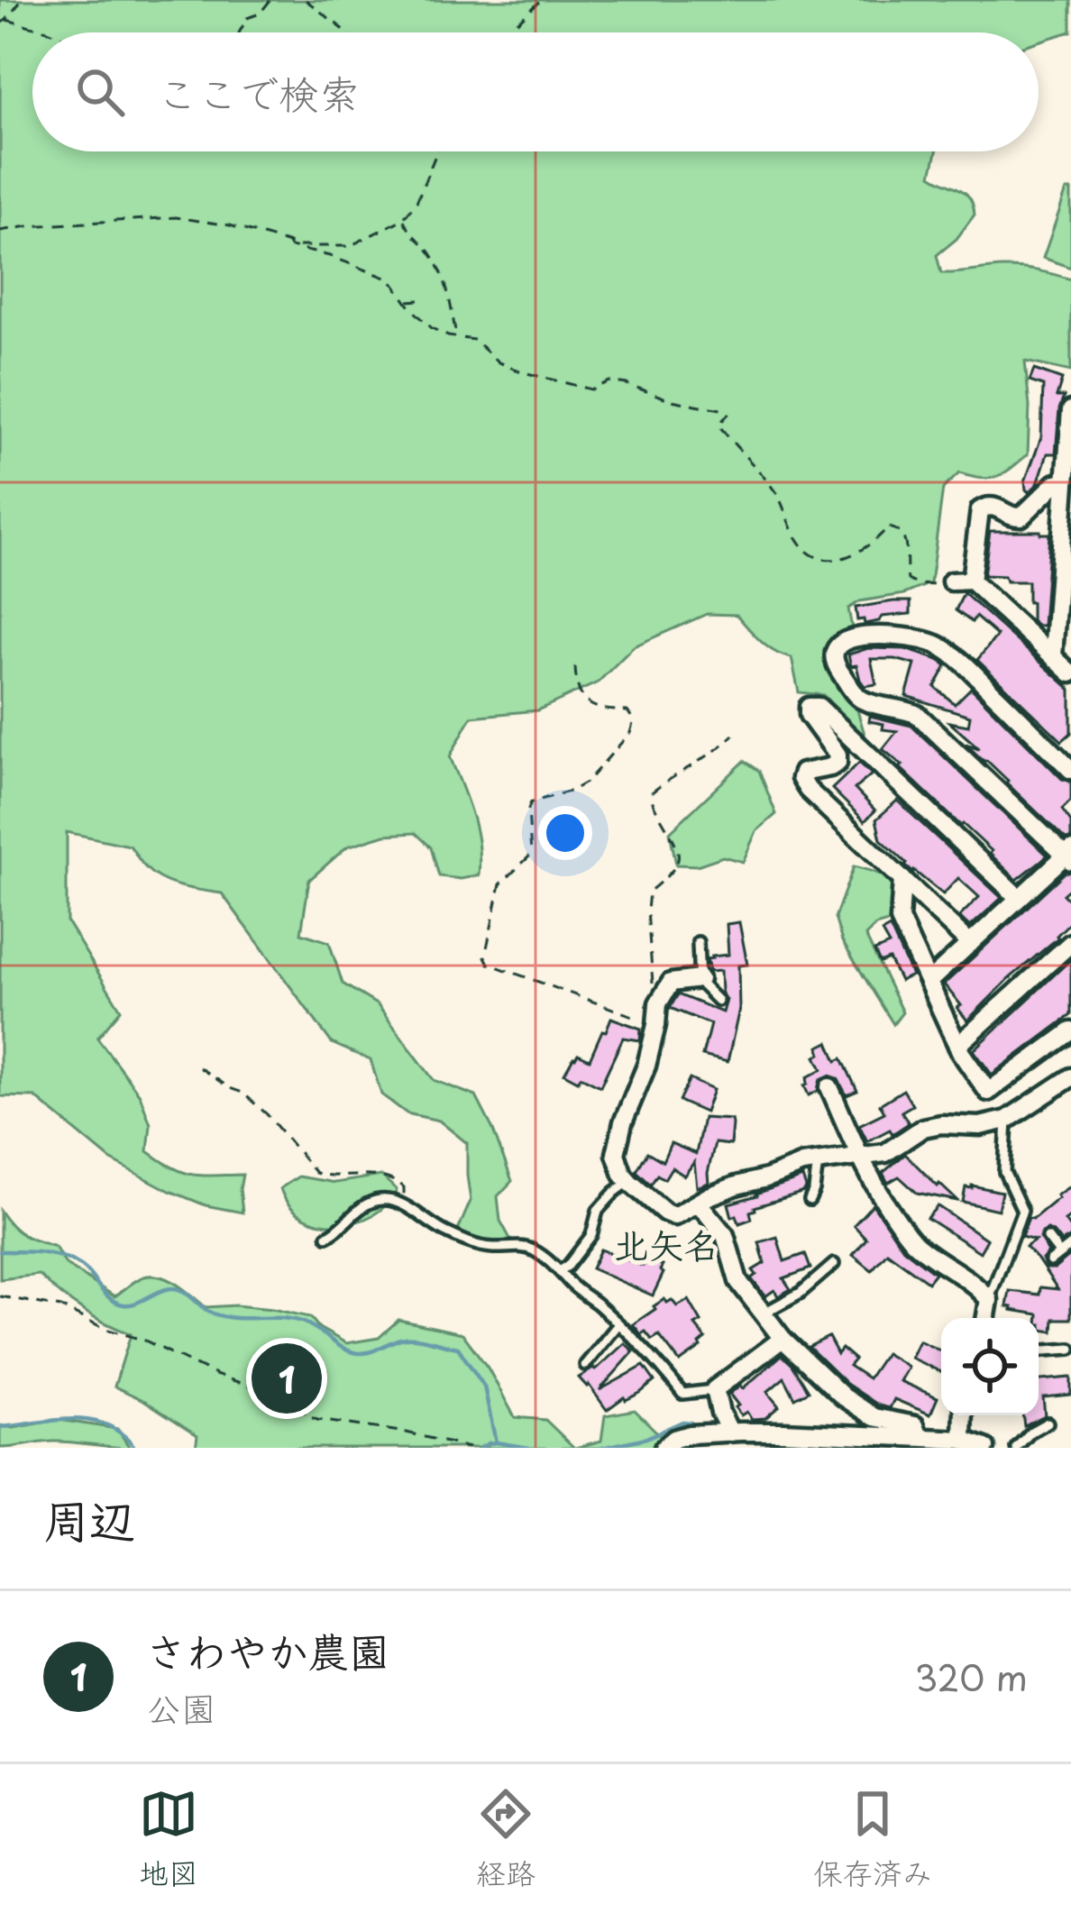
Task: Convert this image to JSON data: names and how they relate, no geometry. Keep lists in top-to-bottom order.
{
  "districts": ["北矢名"],
  "page": {
    "search": "ここで検索",
    "pins": "1",
    "heading": "周辺",
    "list": [
      {
        "mark": "1",
        "name": "さわやか農園",
        "note": "公園",
        "value": "320 m"
      }
    ],
    "nav": ["地図", "経路", "保存済み"]
  }
}
